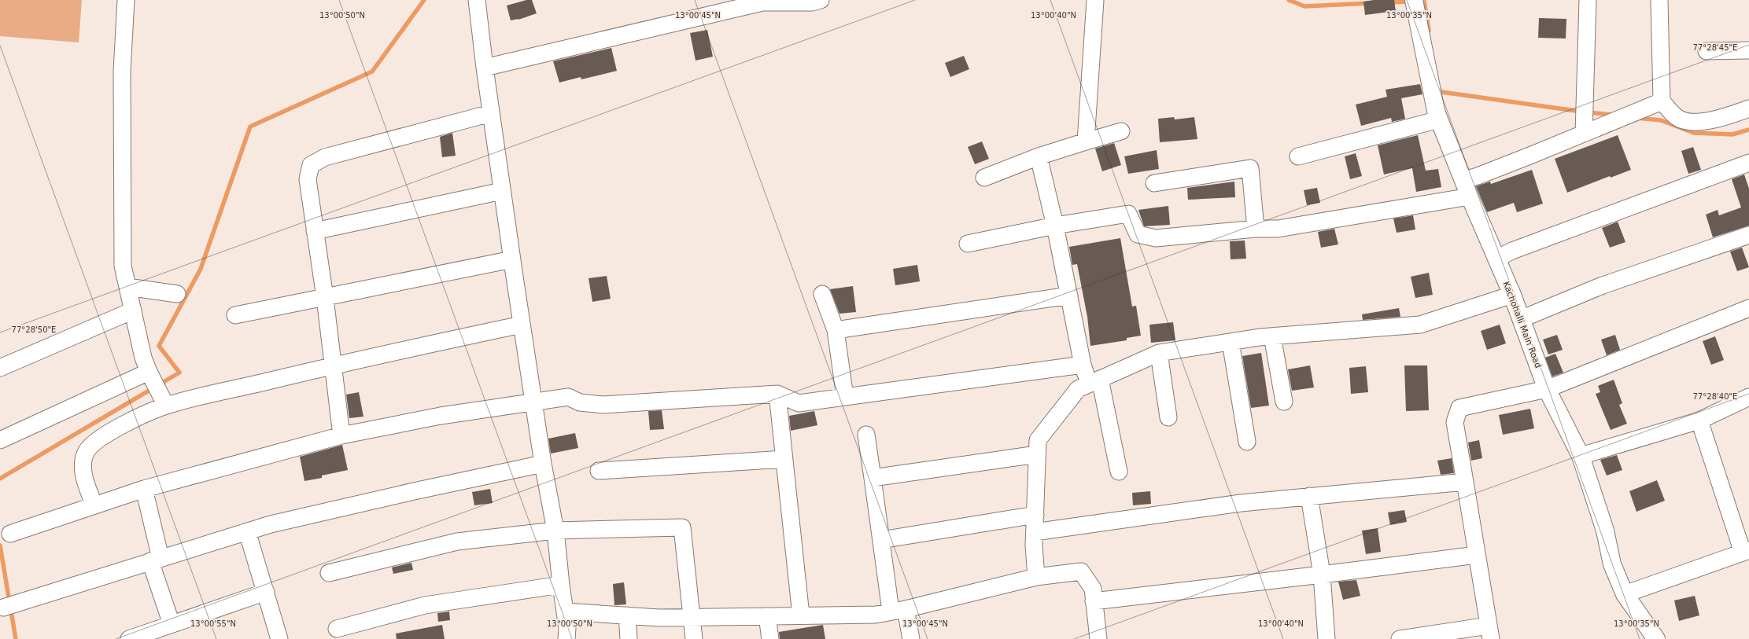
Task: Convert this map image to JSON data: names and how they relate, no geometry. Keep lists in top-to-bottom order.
{
  "streets": {
    "street": ["Kachohalli Main Road"]
  },
  "coordinates": [
    "13°00'50\"N",
    "13°00'45\"N",
    "13°00'40\"N",
    "13°00'35\"N",
    "77°28'45\"E",
    "77°28'50\"E",
    "77°28'40\"E",
    "13°00'55\"N"
  ]
}
